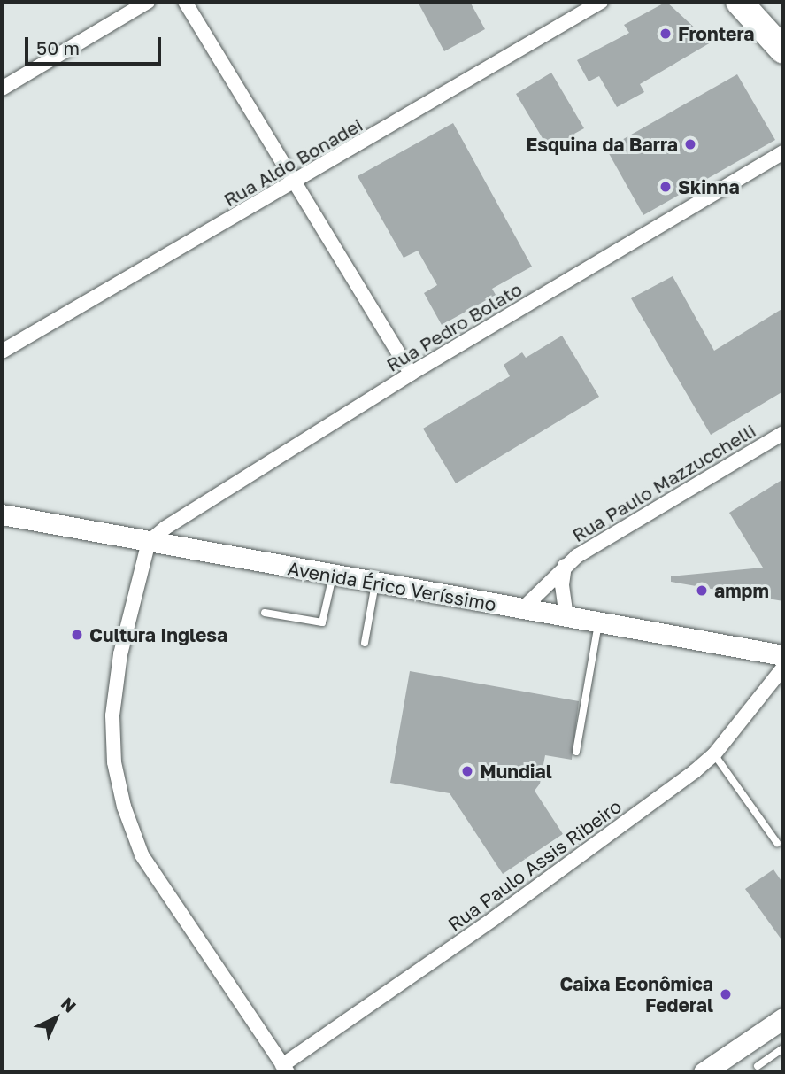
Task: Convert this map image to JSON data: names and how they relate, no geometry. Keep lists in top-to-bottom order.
{
  "streets": {
    "main road": ["Avenida Érico Veríssimo"],
    "street": [
      "Rua Aldo Bonadei",
      "Rua Pedro Bolato",
      "Rua Paulo Mazzucchelli",
      "Rua Paulo Assis Ribeiro"
    ]
  },
  "crossings": [
    ["Rua Pedro Bolato", "Avenida Érico Veríssimo"],
    ["Rua Paulo Mazzucchelli", "Avenida Érico Veríssimo"]
  ],
  "places": [
    "Frontera",
    "Esquina da Barra",
    "Skinna",
    "ampm",
    "Cultura Inglesa",
    "Mundial",
    "Caixa Econômica Federal"
  ],
  "scale_bar": "50 m",
  "north": "top right"
}
